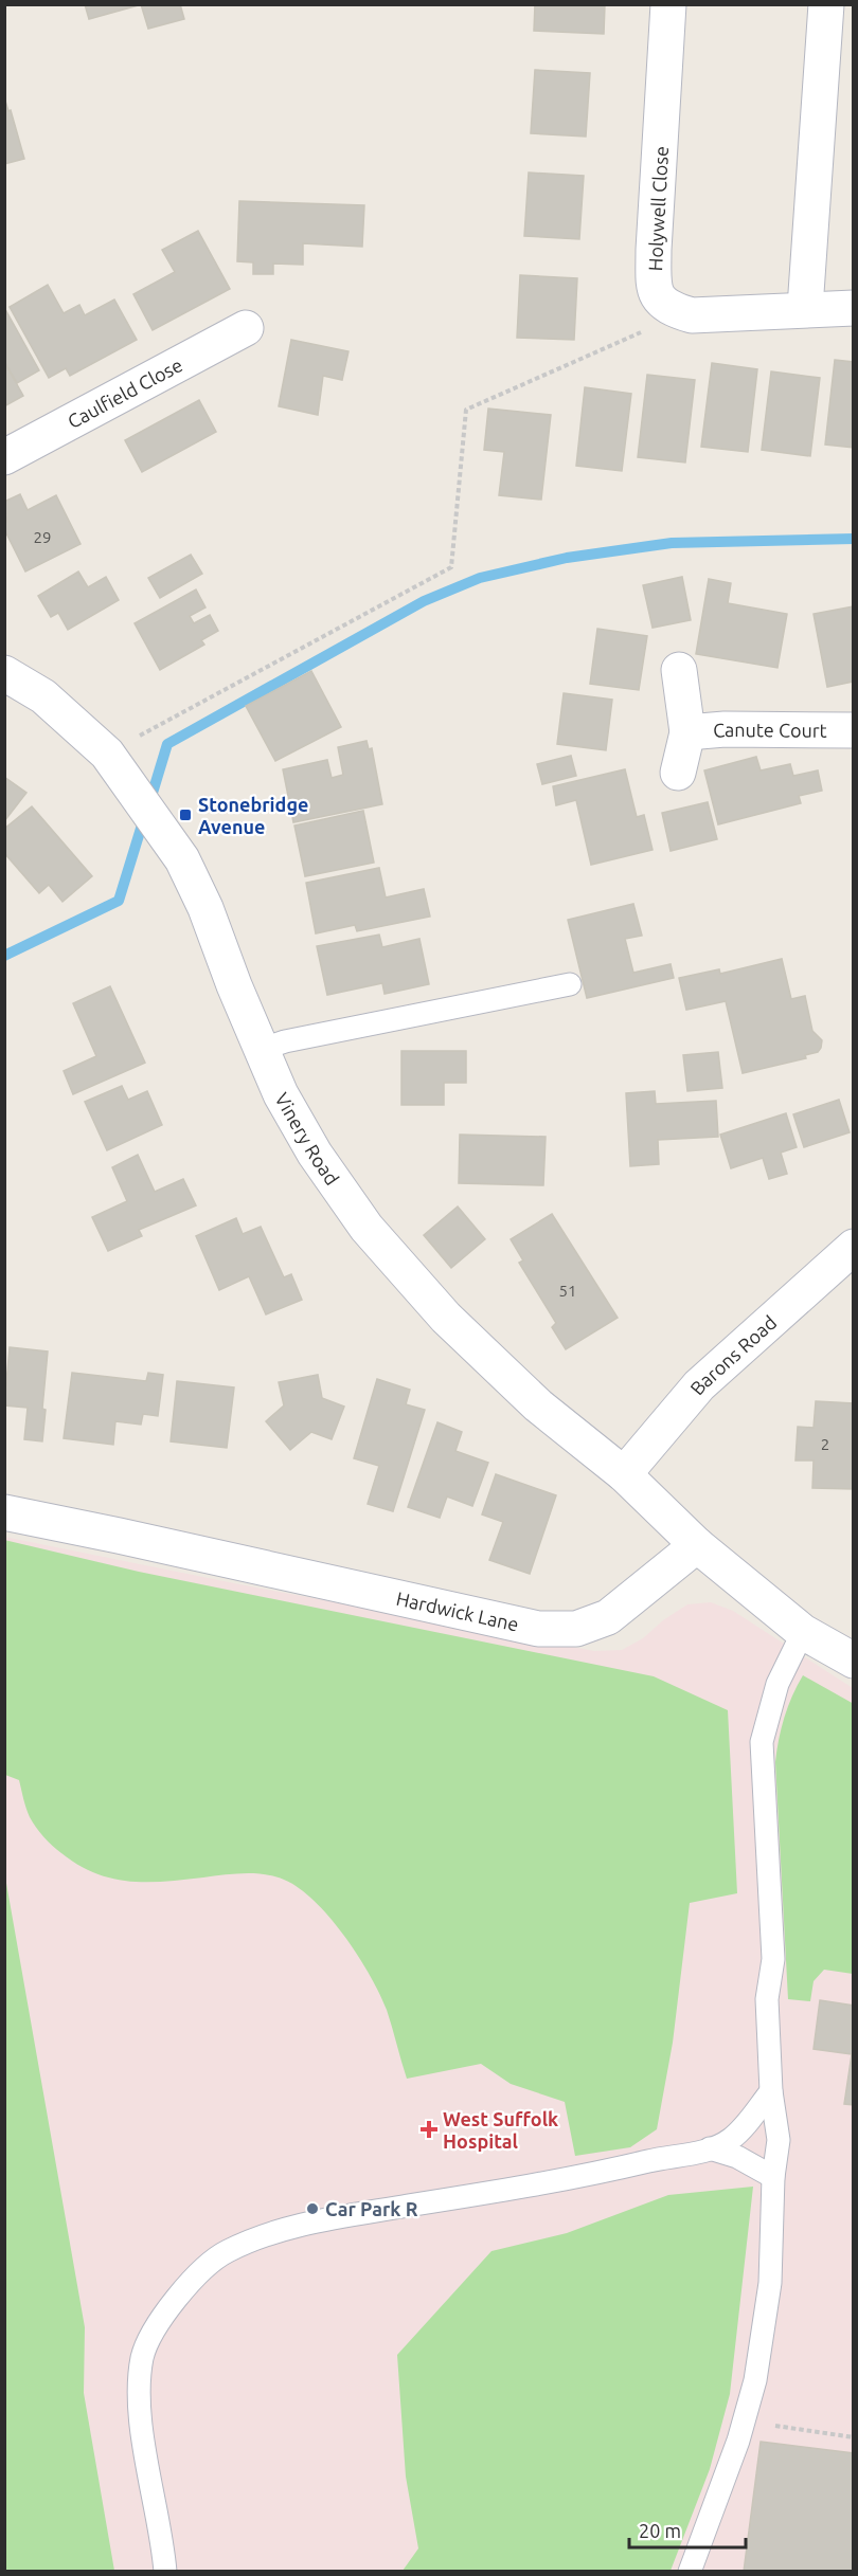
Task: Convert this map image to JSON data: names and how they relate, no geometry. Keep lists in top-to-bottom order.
{
  "streets": {
    "street": [
      "Holywell Close",
      "Caulfield Close",
      "Canute Court",
      "Vinery Road",
      "Barons Road",
      "Hardwick Lane"
    ]
  },
  "crossings": [
    ["Vinery Road", "Barons Road"],
    ["Vinery Road", "Hardwick Lane"]
  ],
  "places": {
    "transit": ["Stonebridge Avenue"],
    "health": ["West Suffolk Hospital"],
    "other": ["Car Park R"]
  },
  "house_numbers": ["29", "51", "2"],
  "scale_bar": "20 m"
}
